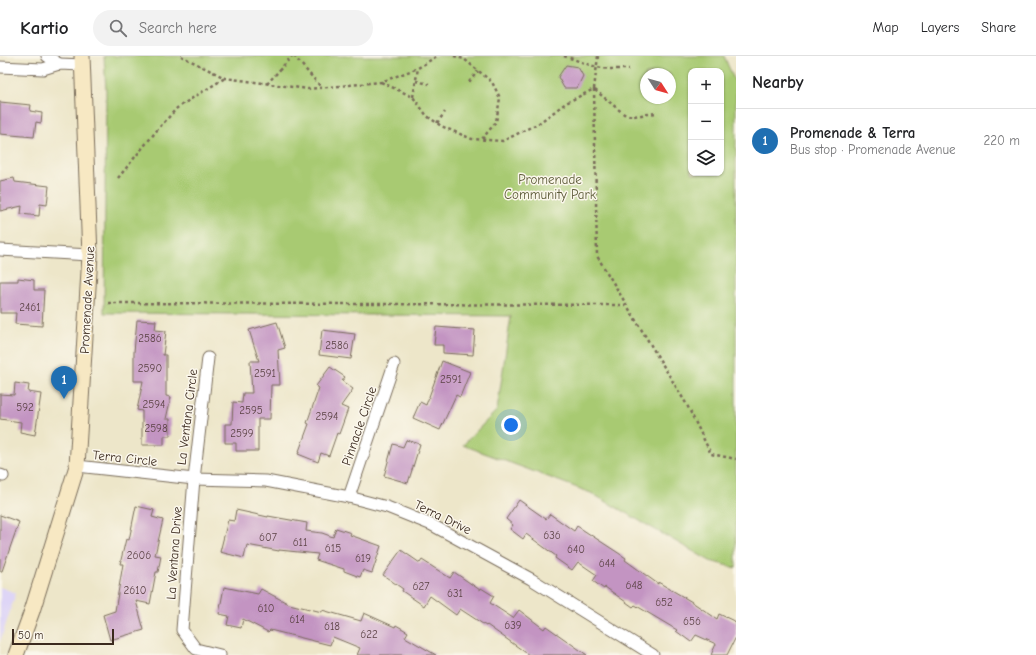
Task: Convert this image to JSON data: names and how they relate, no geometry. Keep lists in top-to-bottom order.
{
  "streets": {
    "main road": ["Promenade Avenue"],
    "street": [
      "La Ventana Circle",
      "Pinnacle Circle",
      "Terra Circle",
      "Terra Drive",
      "La Ventana Drive"
    ]
  },
  "crossings": [
    ["Promenade Avenue", "Terra Circle"],
    ["La Ventana Circle", "Terra Circle"],
    ["La Ventana Circle", "Terra Drive"],
    ["La Ventana Circle", "La Ventana Drive"],
    ["Pinnacle Circle", "Terra Drive"],
    ["Terra Circle", "Terra Drive"],
    ["Terra Circle", "La Ventana Drive"],
    ["Terra Drive", "La Ventana Drive"]
  ],
  "parks": ["Promenade Community Park"],
  "house_numbers": [
    "2461",
    "2586",
    "2586",
    "2590",
    "2591",
    "2591",
    "2594",
    "592",
    "2595",
    "2594",
    "2598",
    "2599",
    "636",
    "607",
    "611",
    "615",
    "640",
    "2606",
    "619",
    "644",
    "648",
    "627",
    "2610",
    "631",
    "652",
    "610",
    "614",
    "656",
    "639",
    "618",
    "622"
  ],
  "scale_bar": "50 m",
  "north": "bottom right",
  "page": {
    "header": "Kartio",
    "search": "Search here",
    "nav": ["Map", "Layers", "Share"],
    "heading": "Nearby",
    "map_buttons": ["+", "−"],
    "list": [
      {
        "mark": "1",
        "name": "Promenade & Terra",
        "note": "Bus stop · Promenade Avenue",
        "value": "220 m"
      }
    ],
    "pins": "1",
    "scale": "50 m"
  }
}
